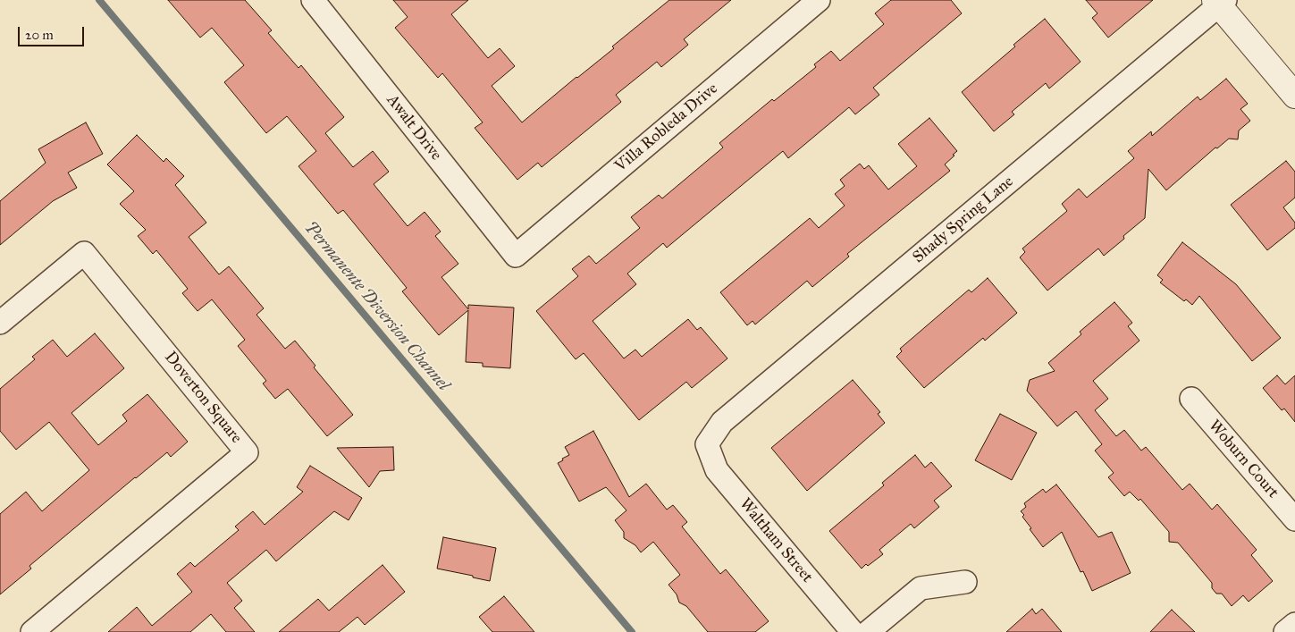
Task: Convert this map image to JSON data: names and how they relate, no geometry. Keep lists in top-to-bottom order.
{
  "streets": {
    "street": [
      "Awalt Drive",
      "Villa Robleda Drive",
      "Shady Spring Lane",
      "Doverton Square",
      "Woburn Court",
      "Waltham Street"
    ]
  },
  "crossings": [
    ["Awalt Drive", "Villa Robleda Drive"],
    ["Shady Spring Lane", "Waltham Street"]
  ],
  "water": ["Permanente Diversion Channel"],
  "scale_bar": "20 m"
}
